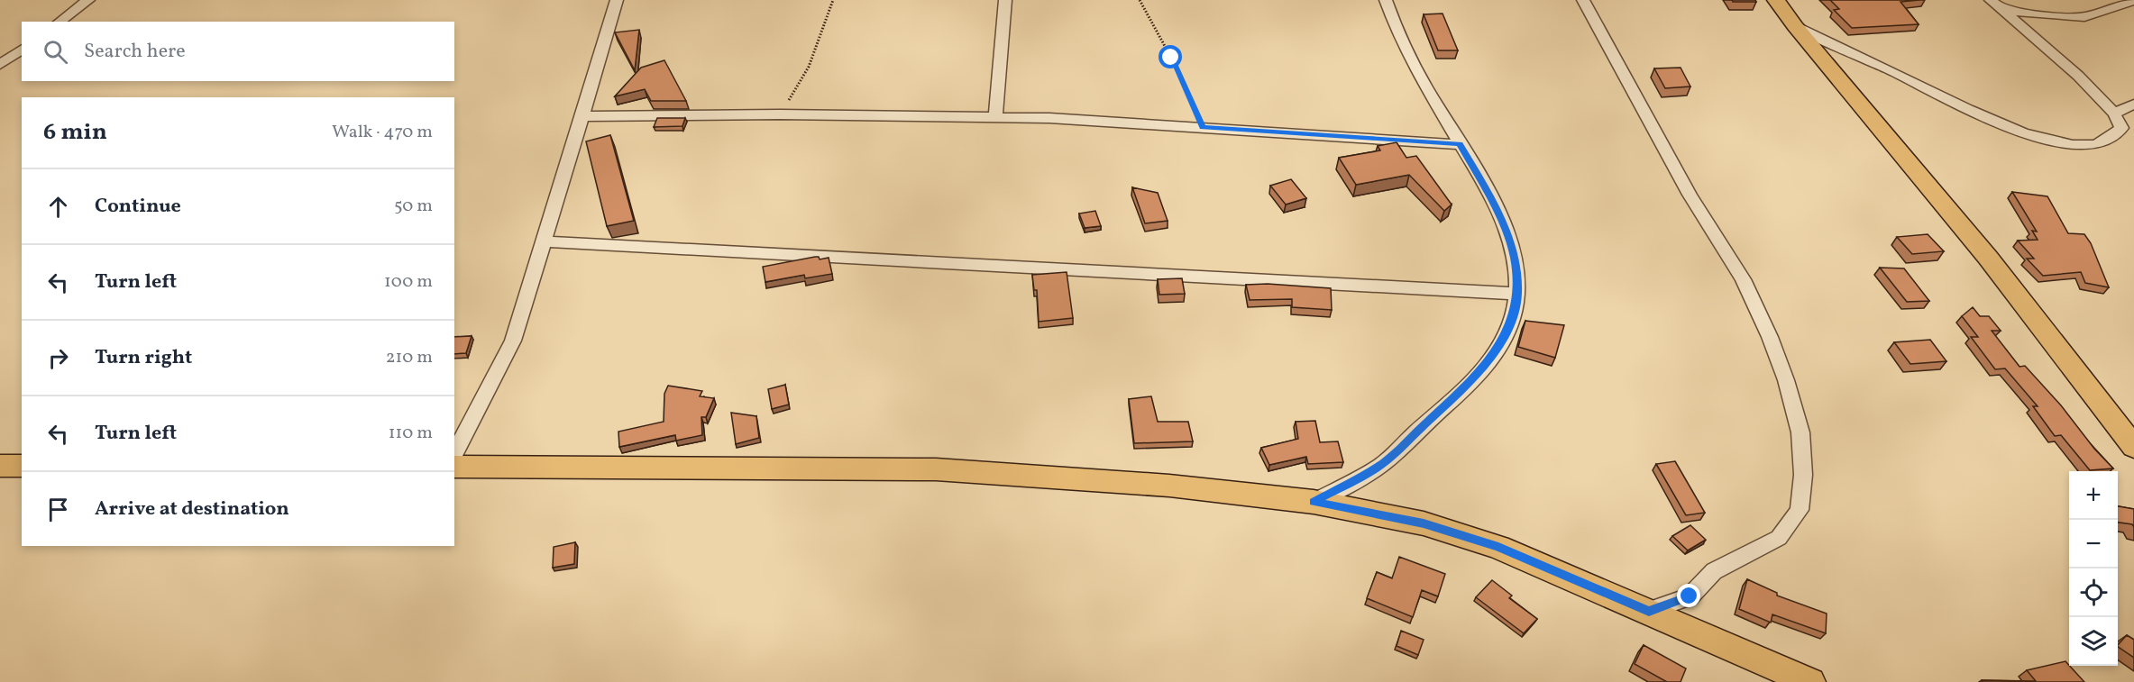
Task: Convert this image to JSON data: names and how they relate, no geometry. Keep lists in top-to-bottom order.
{
  "page": {
    "search": "Search here",
    "heading": ["6 min", "Walk · 470 m"],
    "list": [
      ["Continue", "50 m"],
      ["Turn left", "100 m"],
      ["Turn right", "210 m"],
      ["Turn left", "110 m"],
      "Arrive at destination"
    ],
    "map_buttons": ["+", "−"]
  }
}
